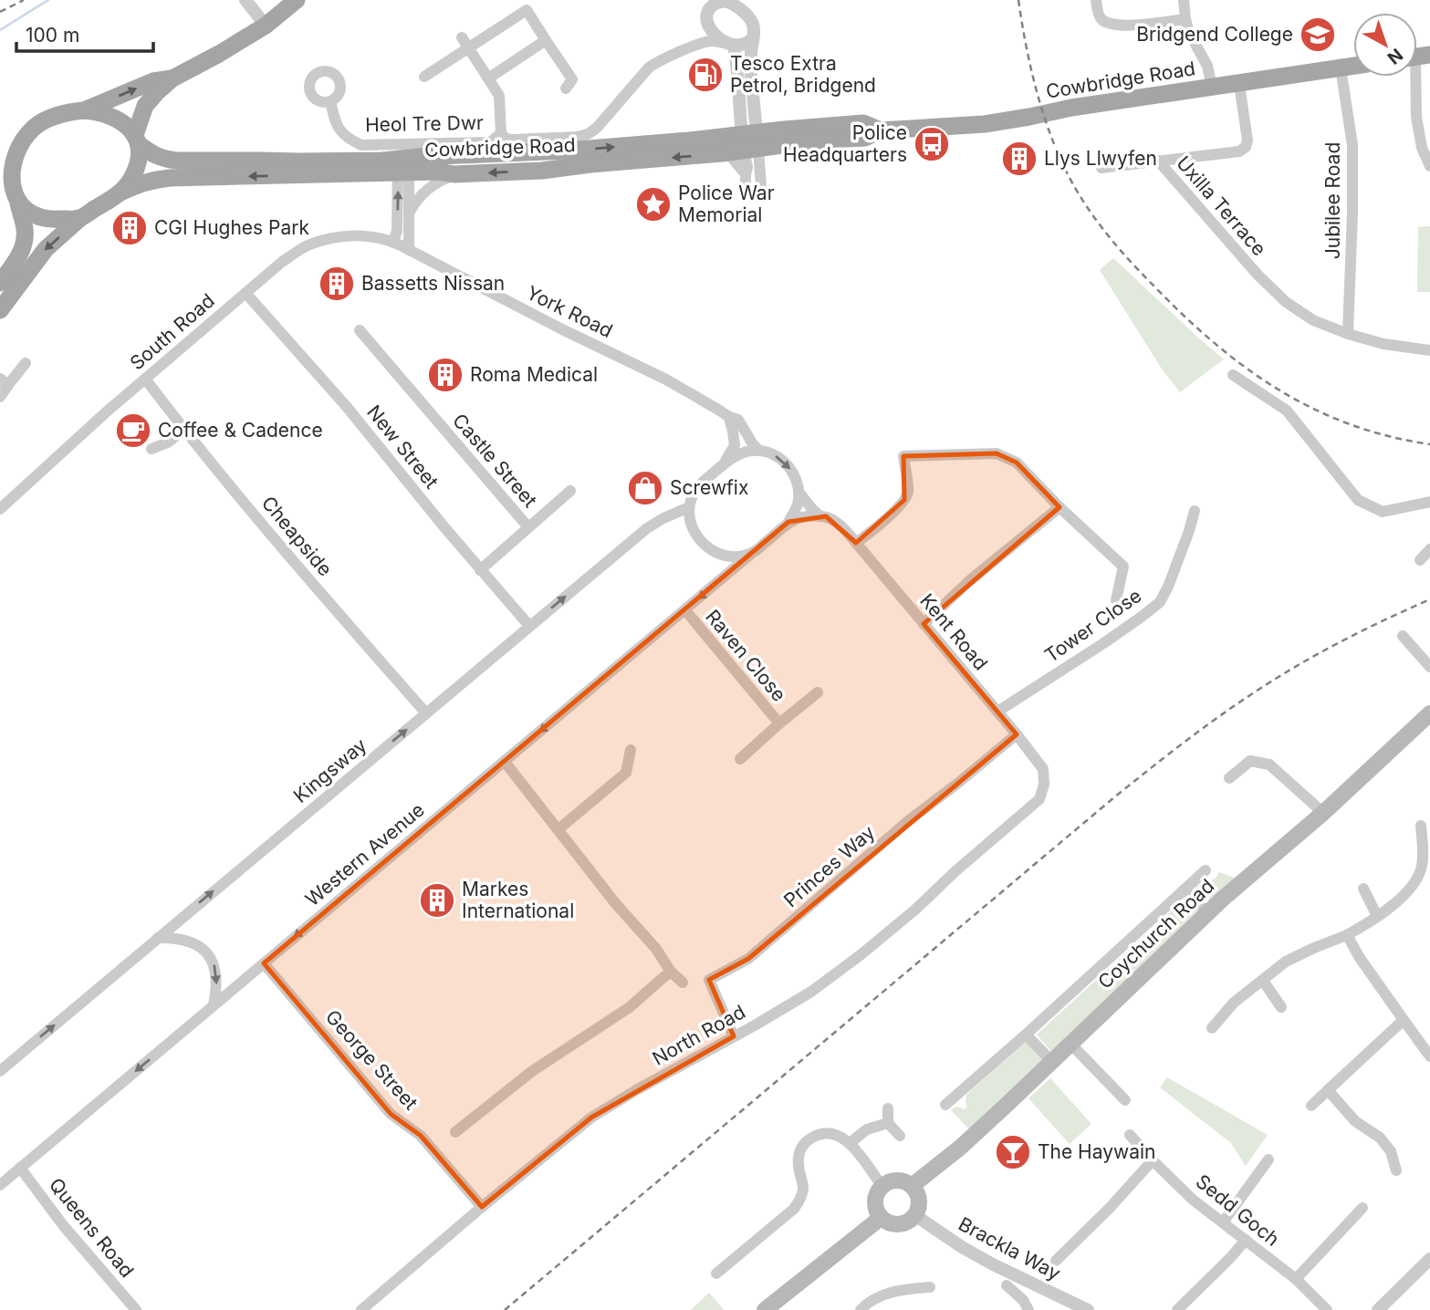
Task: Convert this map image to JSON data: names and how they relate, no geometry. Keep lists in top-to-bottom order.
{
  "streets": {
    "main road": ["Cowbridge Road", "Coychurch Road"],
    "street": [
      "Heol Tre Dwr",
      "Jubilee Road",
      "Uxilla Terrace",
      "York Road",
      "South Road",
      "New Street",
      "Castle Street",
      "Cheapside",
      "Tower Close",
      "Kent Road",
      "Raven Close",
      "Kingsway",
      "Western Avenue",
      "Princes Way",
      "North Road",
      "George Street",
      "Sedd Goch",
      "Queens Road",
      "Brackla Way"
    ]
  },
  "crossings": [
    ["Cowbridge Road", "Jubilee Road"],
    ["Cowbridge Road", "Uxilla Terrace"],
    ["Jubilee Road", "Uxilla Terrace"],
    ["York Road", "South Road"],
    ["York Road", "Kent Road"],
    ["York Road", "Kingsway"],
    ["York Road", "Western Avenue"],
    ["South Road", "New Street"],
    ["South Road", "Cheapside"],
    ["New Street", "Kingsway"],
    ["Cheapside", "Kingsway"],
    ["Tower Close", "Kent Road"],
    ["Kent Road", "Kingsway"],
    ["Kent Road", "Western Avenue"],
    ["Kent Road", "Princes Way"],
    ["Kent Road", "North Road"],
    ["Raven Close", "Western Avenue"],
    ["Kingsway", "Western Avenue"],
    ["Western Avenue", "George Street"],
    ["Western Avenue", "Queens Road"],
    ["Princes Way", "North Road"],
    ["Coychurch Road", "Brackla Way"],
    ["North Road", "George Street"]
  ],
  "one_way": ["Kingsway", "Western Avenue"],
  "places": {
    "school or university": ["Bridgend College"],
    "fuel station": ["Tesco Extra Petrol, Bridgend"],
    "bus stop": ["Police Headquarters"],
    "building": [
      "Llys Llwyfen",
      "CGI Hughes Park",
      "Bassetts Nissan",
      "Roma Medical",
      "Markes International"
    ],
    "place": ["Police War Memorial"],
    "cafe": ["Coffee & Cadence"],
    "shop": ["Screwfix"],
    "bar": ["The Haywain"]
  },
  "scale_bar": "100 m",
  "north": "bottom right"
}
